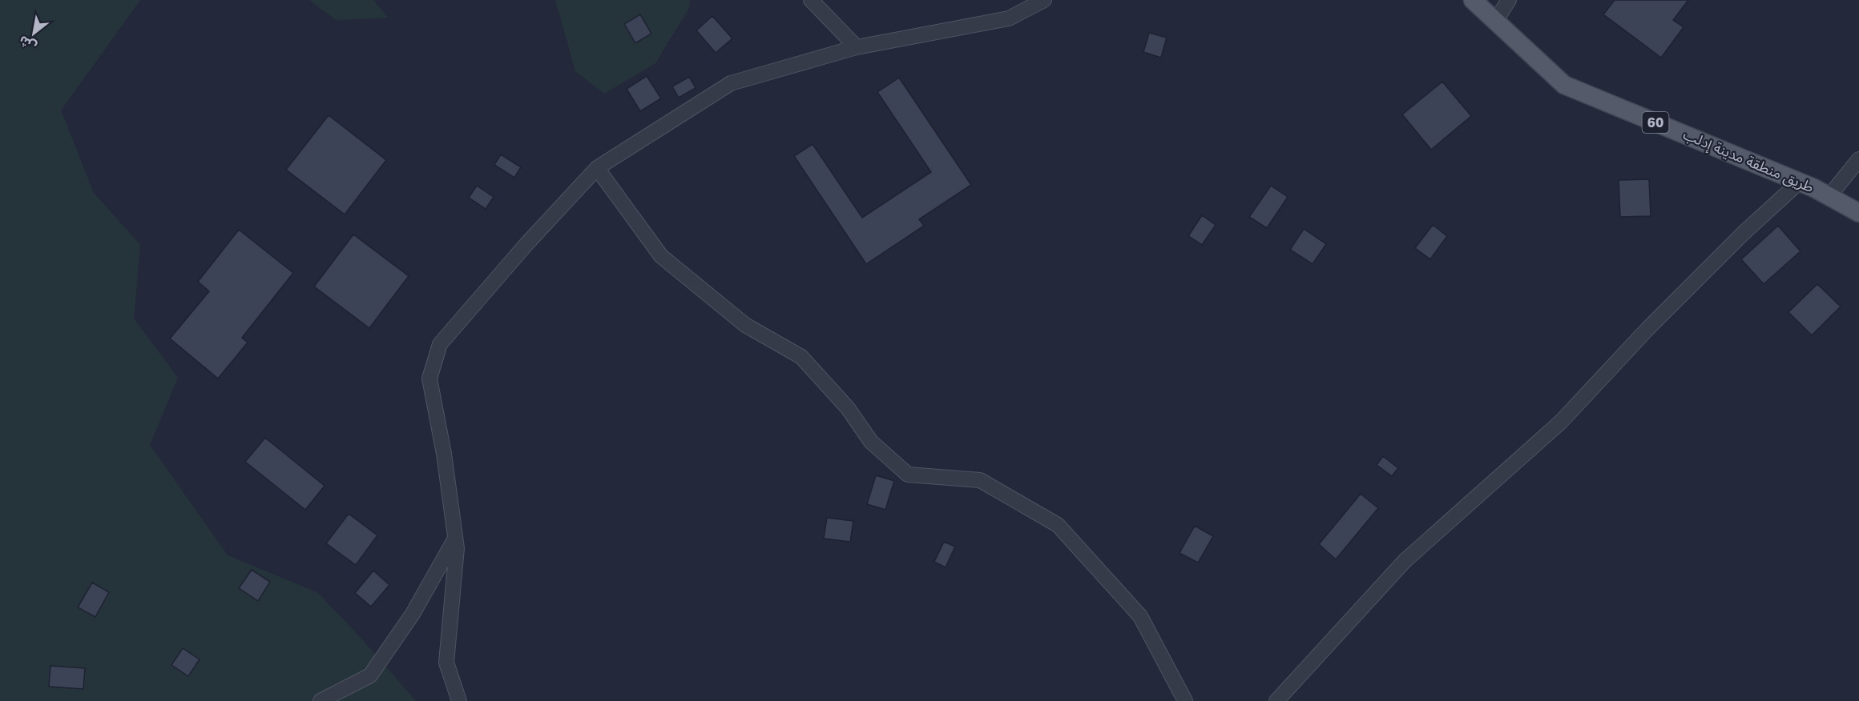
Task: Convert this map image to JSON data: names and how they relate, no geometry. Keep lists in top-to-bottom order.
{
  "streets": {
    "main road": ["60", "طريق منطقة مدينة إدلب"]
  },
  "north": "bottom left"
}
